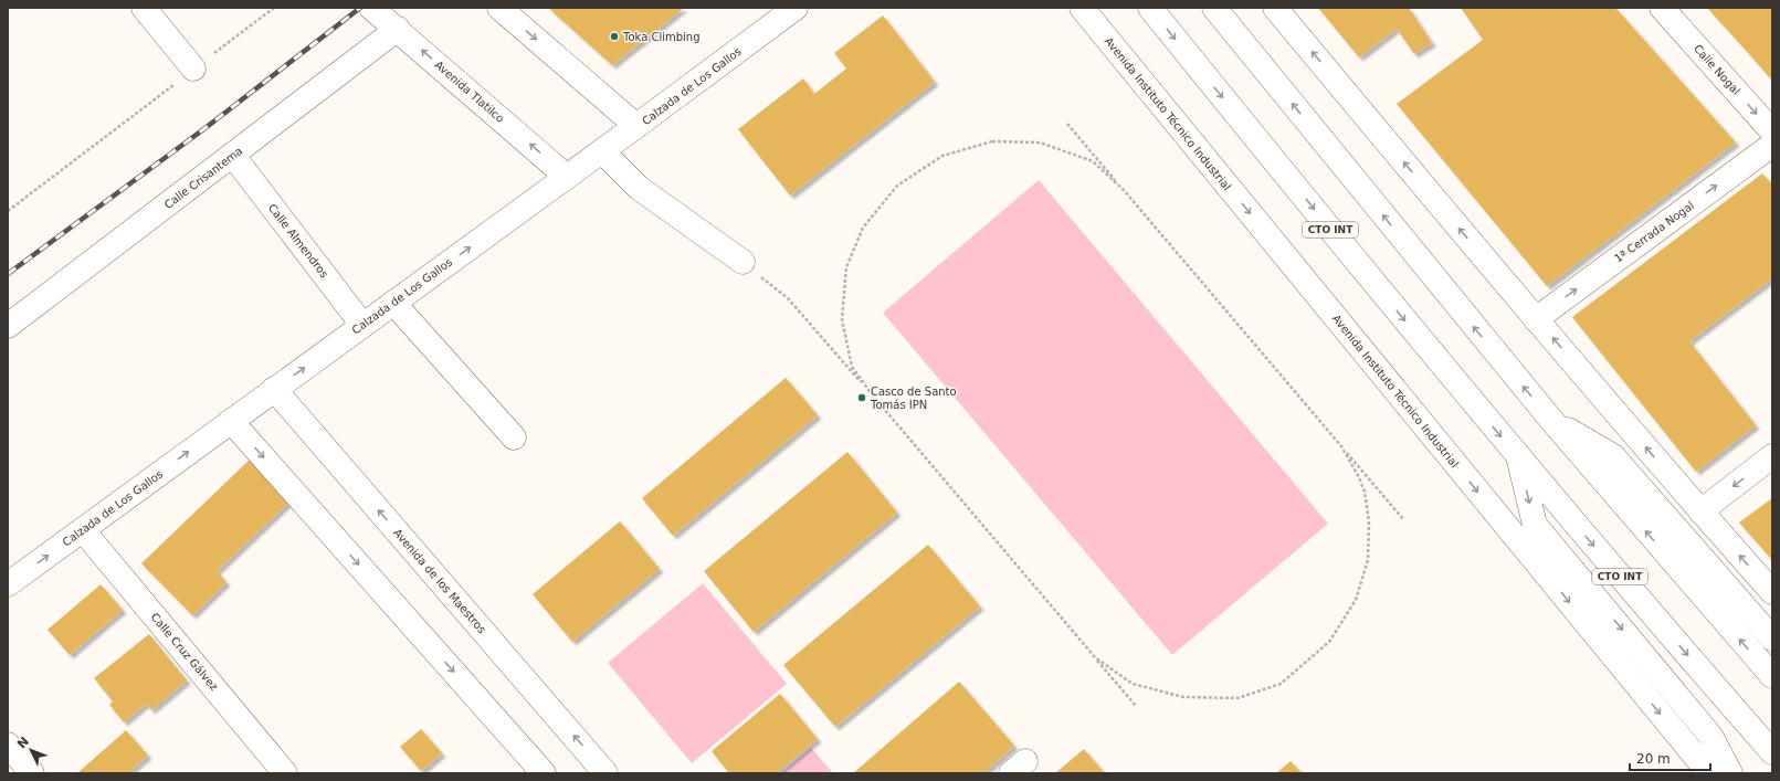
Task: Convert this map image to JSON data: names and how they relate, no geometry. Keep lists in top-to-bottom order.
{
  "streets": {
    "main road": [
      "Calle Nogal",
      "Calzada de Los Gallos",
      "Avenida Tlatilco",
      "Avenida Instituto Técnico Industrial",
      "Calle Crisantema",
      "CTO INT",
      "1ª Cerrada Nogal",
      "Calle Almendros",
      "Avenida de los Maestros",
      "Calle Cruz Gálvez"
    ]
  },
  "crossings": [
    ["Calzada de Los Gallos", "Avenida Tlatilco"],
    ["Calzada de Los Gallos", "Calle Almendros"],
    ["Calzada de Los Gallos", "Avenida de los Maestros"],
    ["Calzada de Los Gallos", "Calle Cruz Gálvez"],
    ["Avenida Tlatilco", "Calle Crisantema"],
    ["Calle Crisantema", "Calle Almendros"]
  ],
  "one_way": ["Calle Nogal", "Calzada de Los Gallos", "1ª Cerrada Nogal"],
  "places": ["Toka Climbing", "Casco de Santo Tomás IPN"],
  "scale_bar": "20 m",
  "north": "top left"
}
